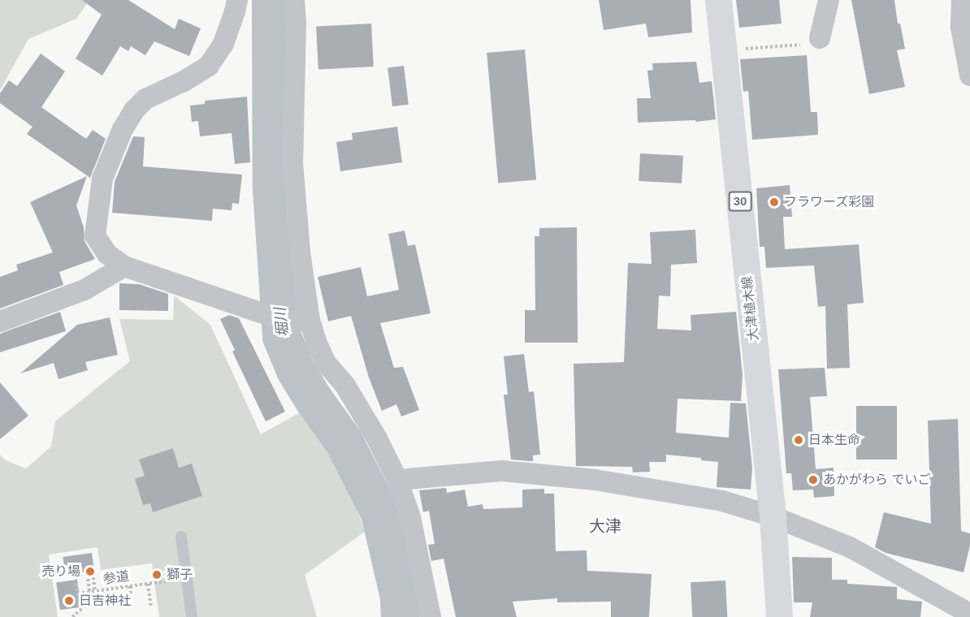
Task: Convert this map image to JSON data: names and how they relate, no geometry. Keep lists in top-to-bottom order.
{
  "streets": {
    "main road": ["30", "大津植木線"],
    "path": ["参道"]
  },
  "districts": ["大津"],
  "water": ["堀川"],
  "places": [
    "フラワーズ彩園",
    "日本生命",
    "あかがわら でいご",
    "売り場",
    "獅子",
    "日吉神社"
  ]
}
